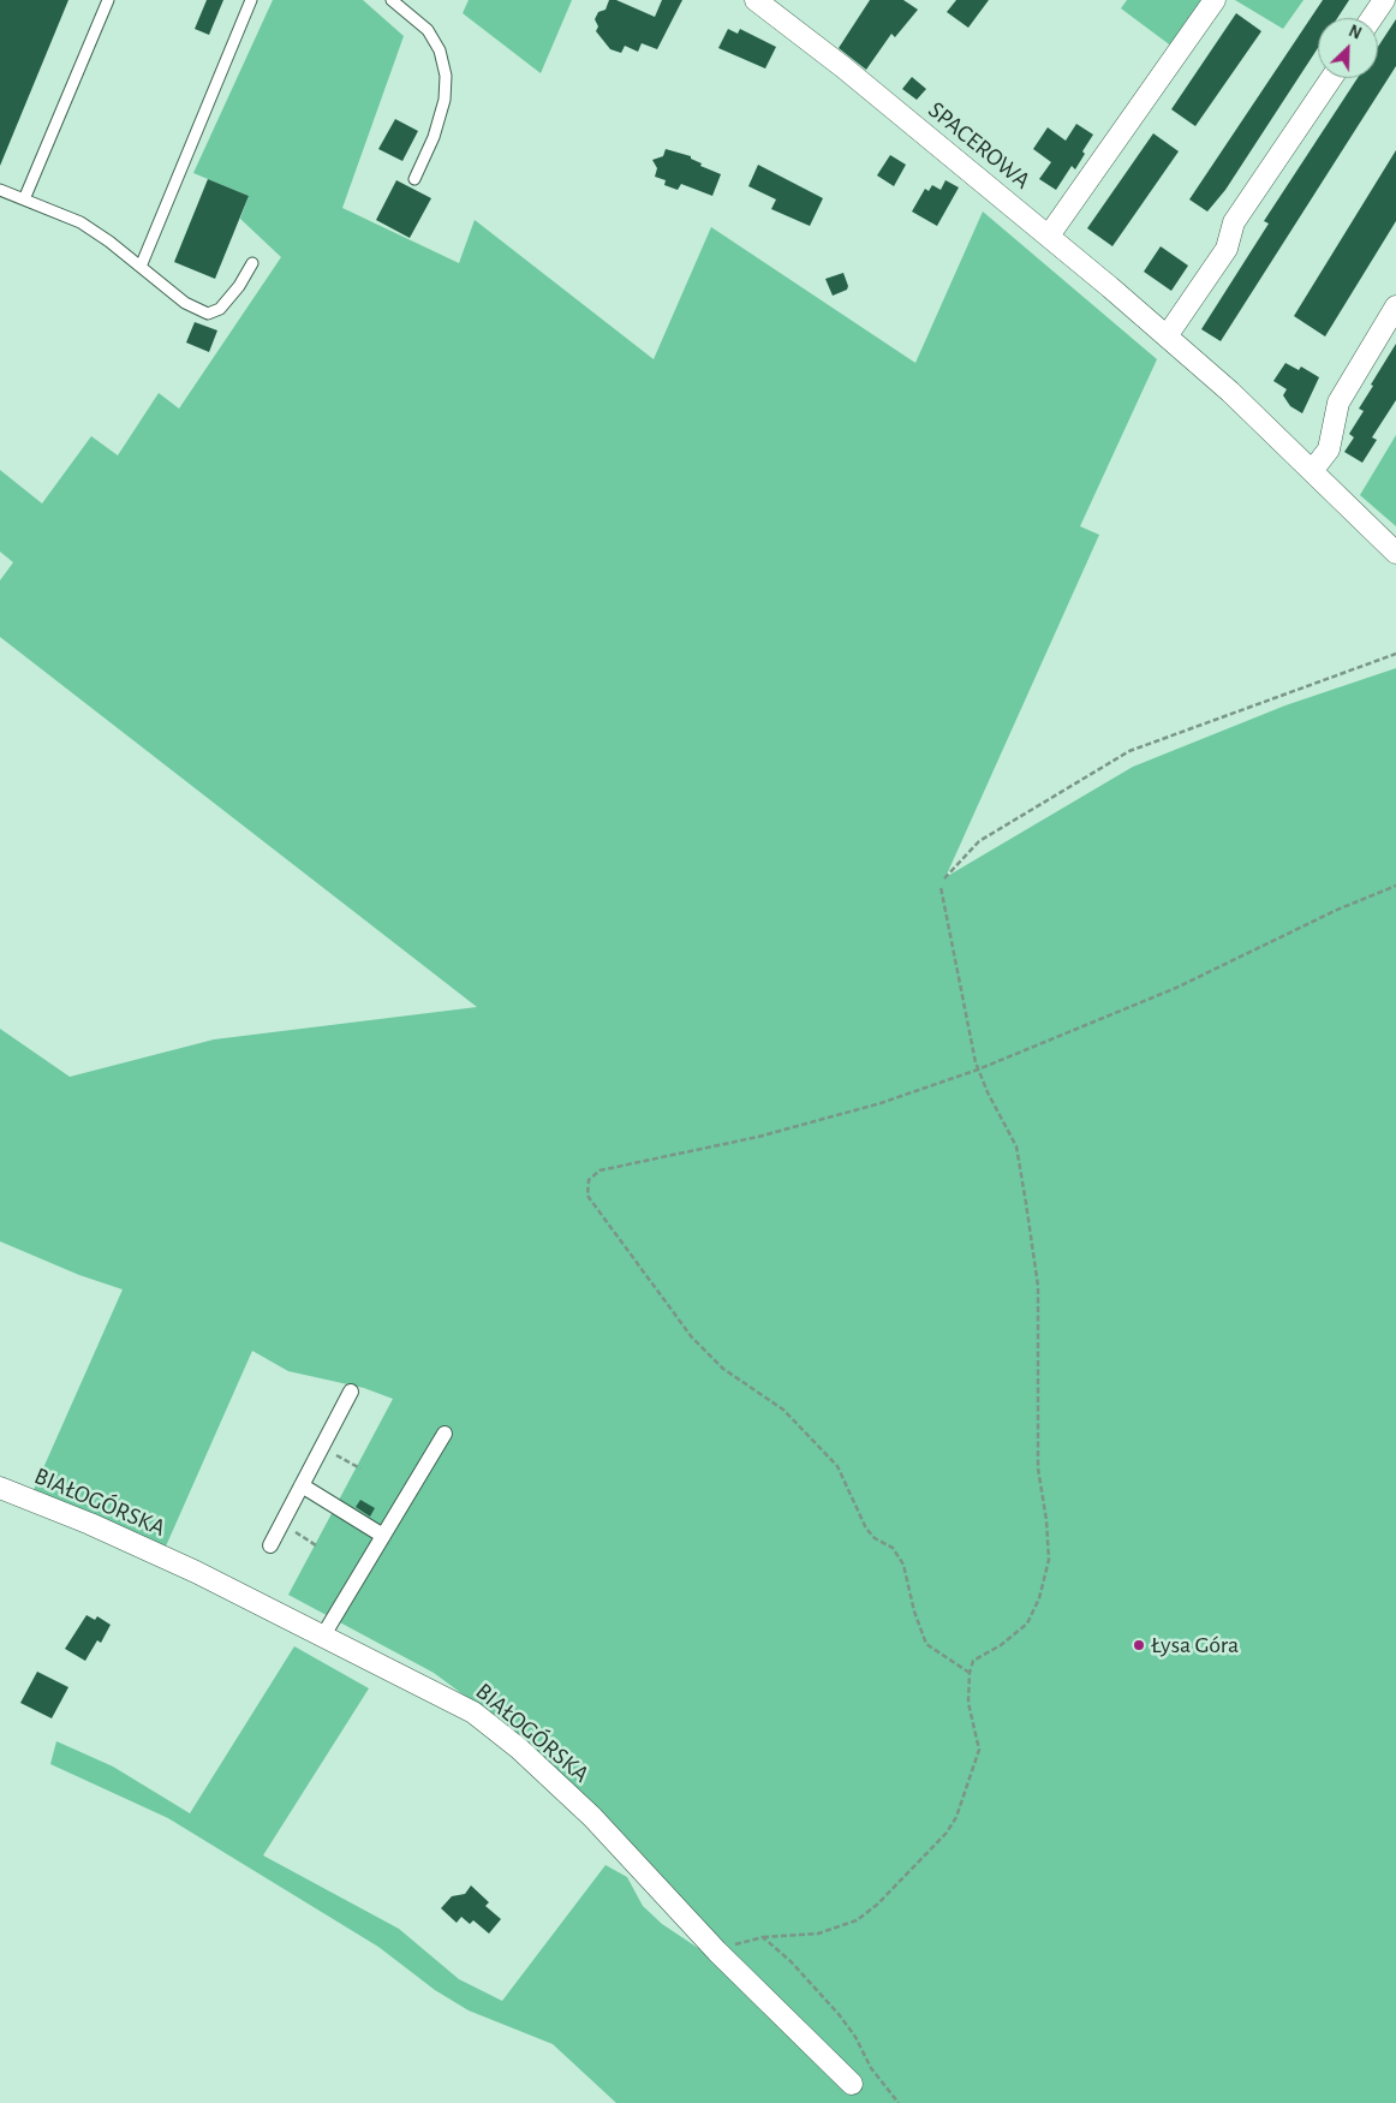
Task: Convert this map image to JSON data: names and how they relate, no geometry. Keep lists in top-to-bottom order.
{
  "streets": {
    "street": ["SPACEROWA", "BIAŁOGÓRSKA"]
  },
  "places": ["Łysa Góra"],
  "north": "top right"
}
